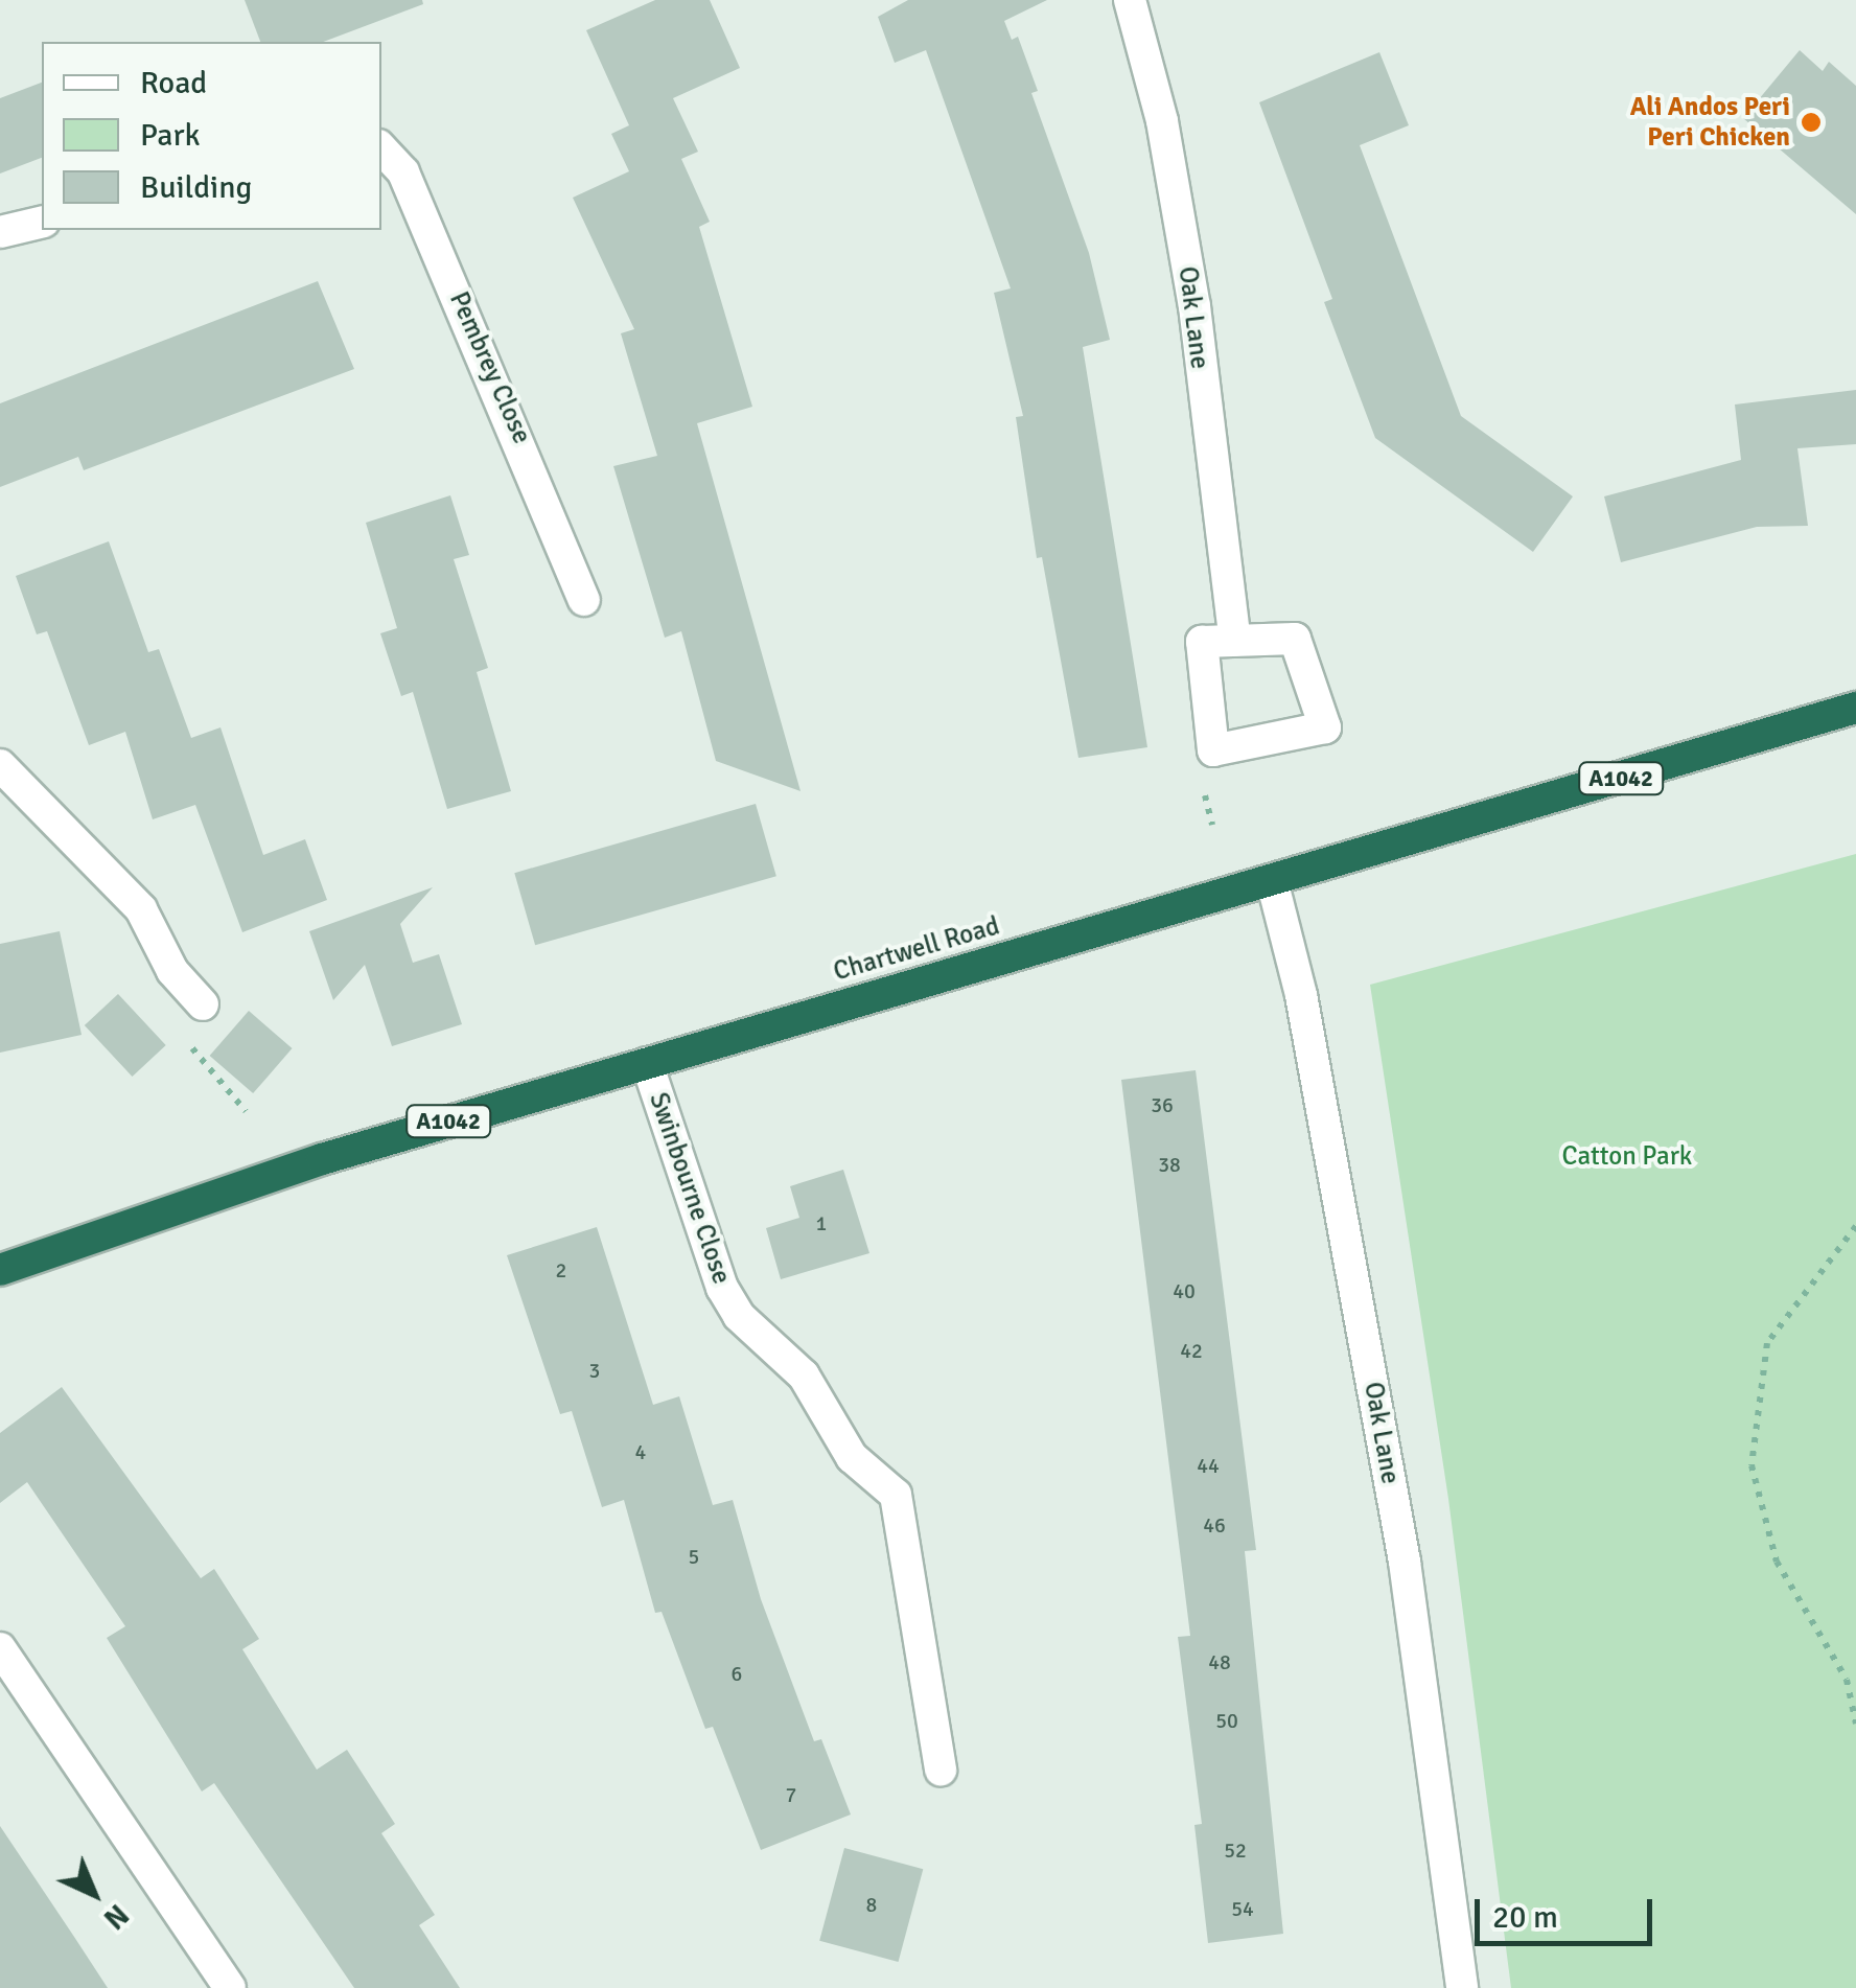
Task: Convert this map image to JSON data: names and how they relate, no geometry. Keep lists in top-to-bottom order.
{
  "streets": {
    "highway": ["A1042", "Chartwell Road"],
    "street": ["Oak Lane", "Pembrey Close", "Swinbourne Close"]
  },
  "crossings": [
    ["Oak Lane", "Chartwell Road"],
    ["Chartwell Road", "Swinbourne Close"]
  ],
  "parks": ["Catton Park"],
  "places": ["Ali Andos Peri Peri Chicken"],
  "house_numbers": [
    "36",
    "38",
    "1",
    "2",
    "40",
    "42",
    "3",
    "4",
    "44",
    "46",
    "5",
    "48",
    "6",
    "50",
    "7",
    "52",
    "8",
    "54"
  ],
  "legend": ["Road", "Park", "Building"],
  "scale_bar": "20 m",
  "north": "bottom right"
}
